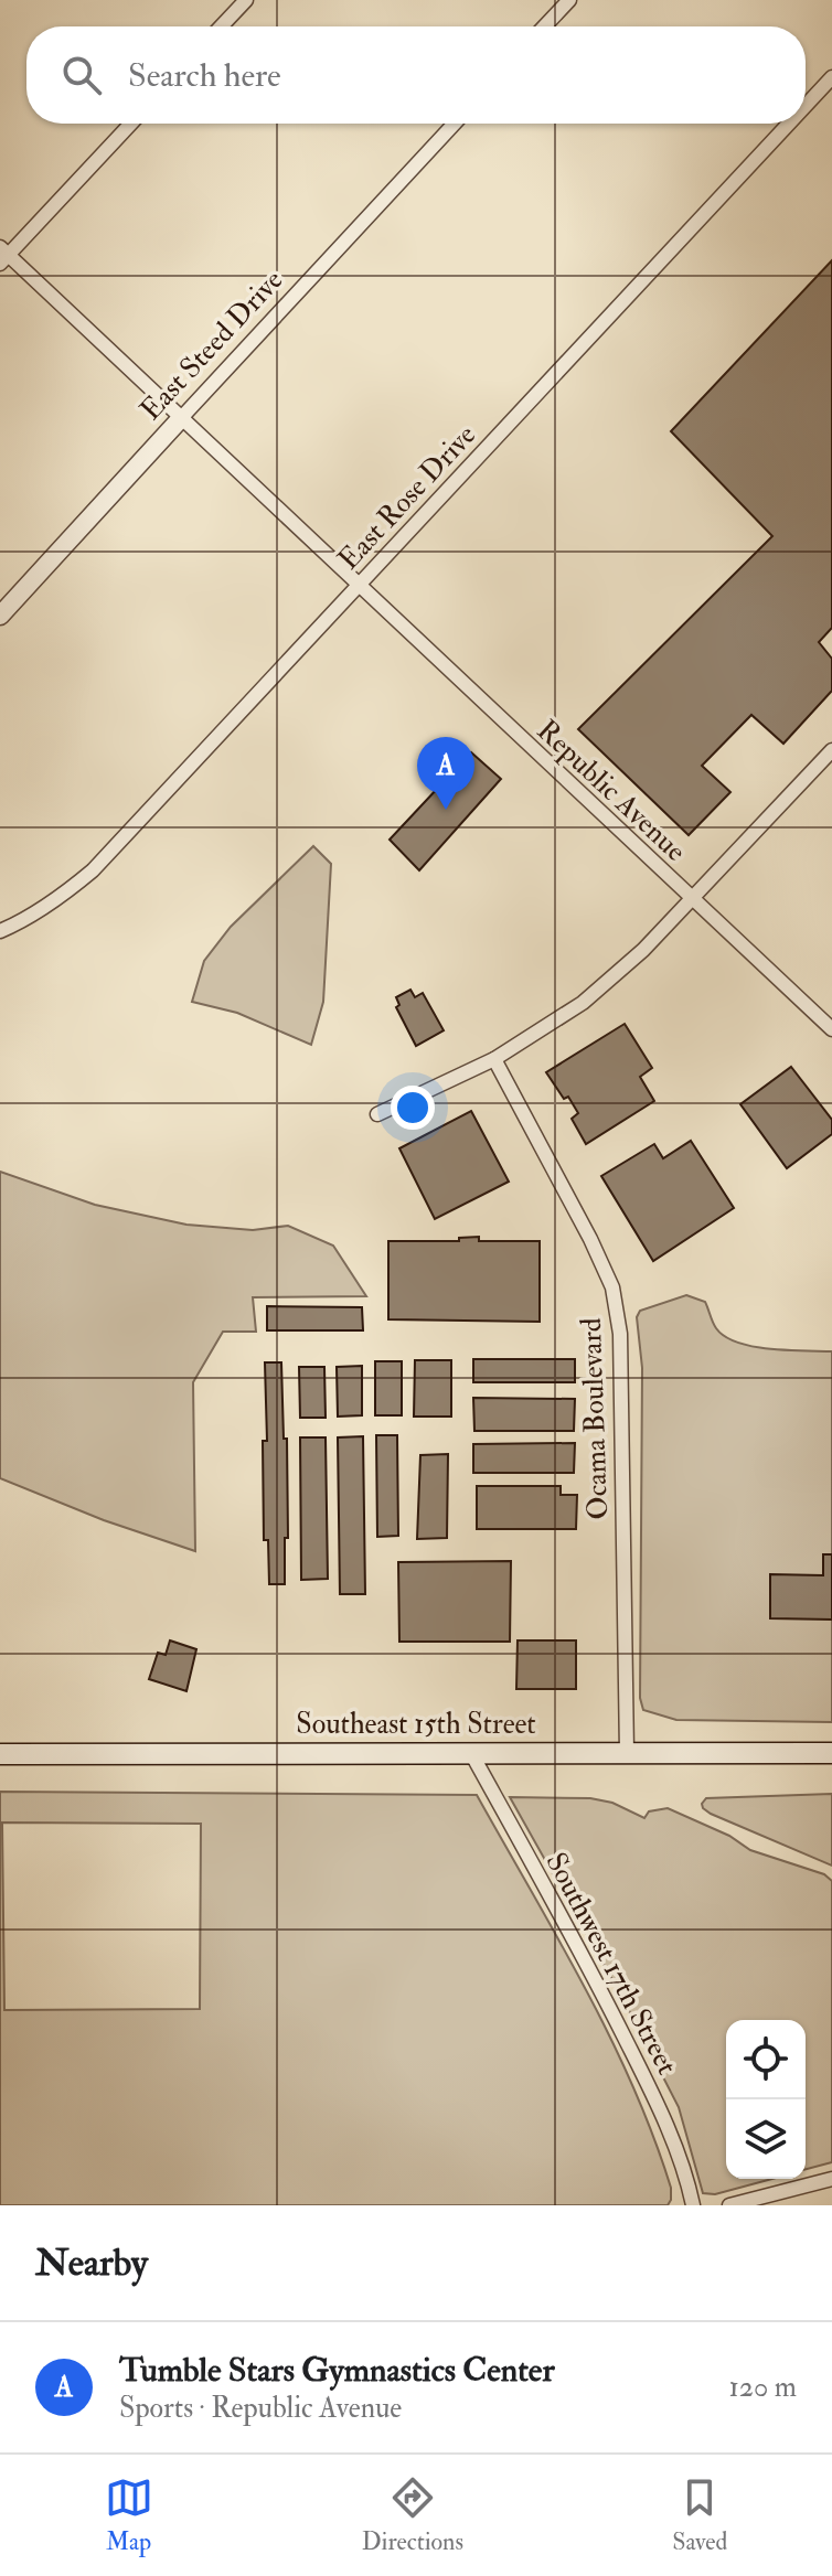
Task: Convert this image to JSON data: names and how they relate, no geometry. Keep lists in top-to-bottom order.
{
  "streets": {
    "main road": ["Southeast 15th Street"],
    "street": [
      "East Steed Drive",
      "East Rose Drive",
      "Republic Avenue",
      "Ocama Boulevard",
      "Southwest 17th Street"
    ]
  },
  "crossings": [
    ["East Steed Drive", "Republic Avenue"],
    ["East Rose Drive", "Republic Avenue"],
    ["Ocama Boulevard", "Southeast 15th Street"],
    ["Southeast 15th Street", "Southwest 17th Street"]
  ],
  "page": {
    "search": "Search here",
    "pins": "A",
    "heading": "Nearby",
    "list": [
      {
        "mark": "A",
        "name": "Tumble Stars Gymnastics Center",
        "note": "Sports · Republic Avenue",
        "value": "120 m"
      }
    ],
    "nav": ["Map", "Directions", "Saved"]
  }
}
